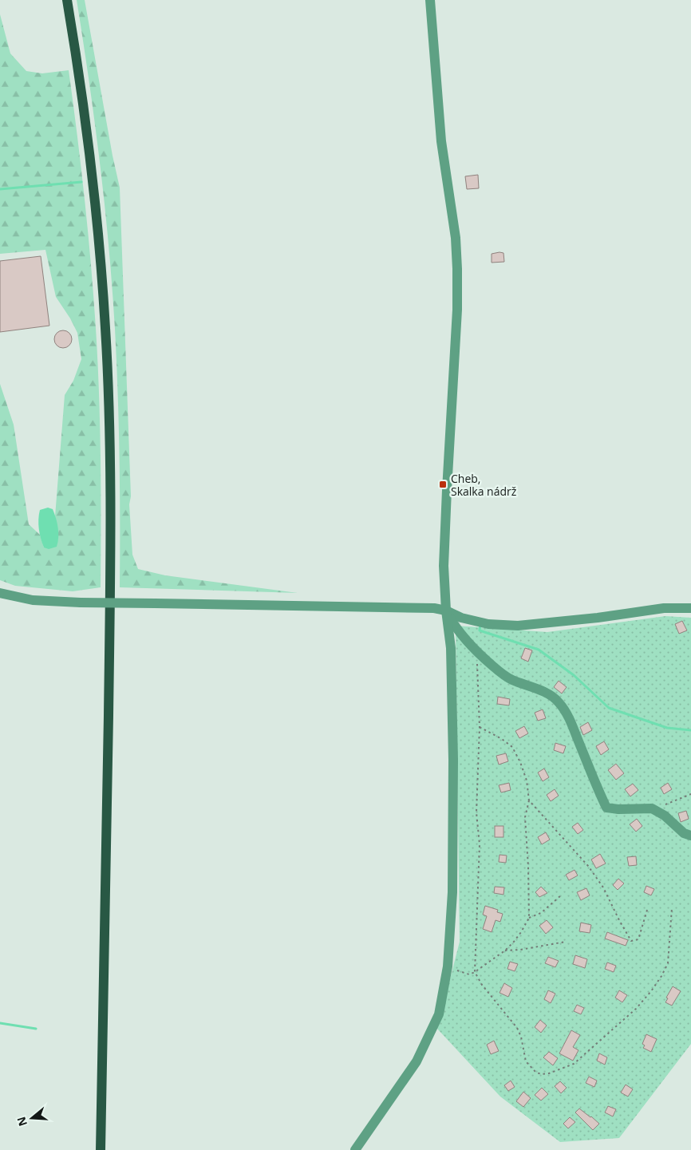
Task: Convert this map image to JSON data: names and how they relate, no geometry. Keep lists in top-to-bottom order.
{
  "places": {
    "transit": ["Cheb, Skalka nádrž"]
  },
  "north": "left"
}
